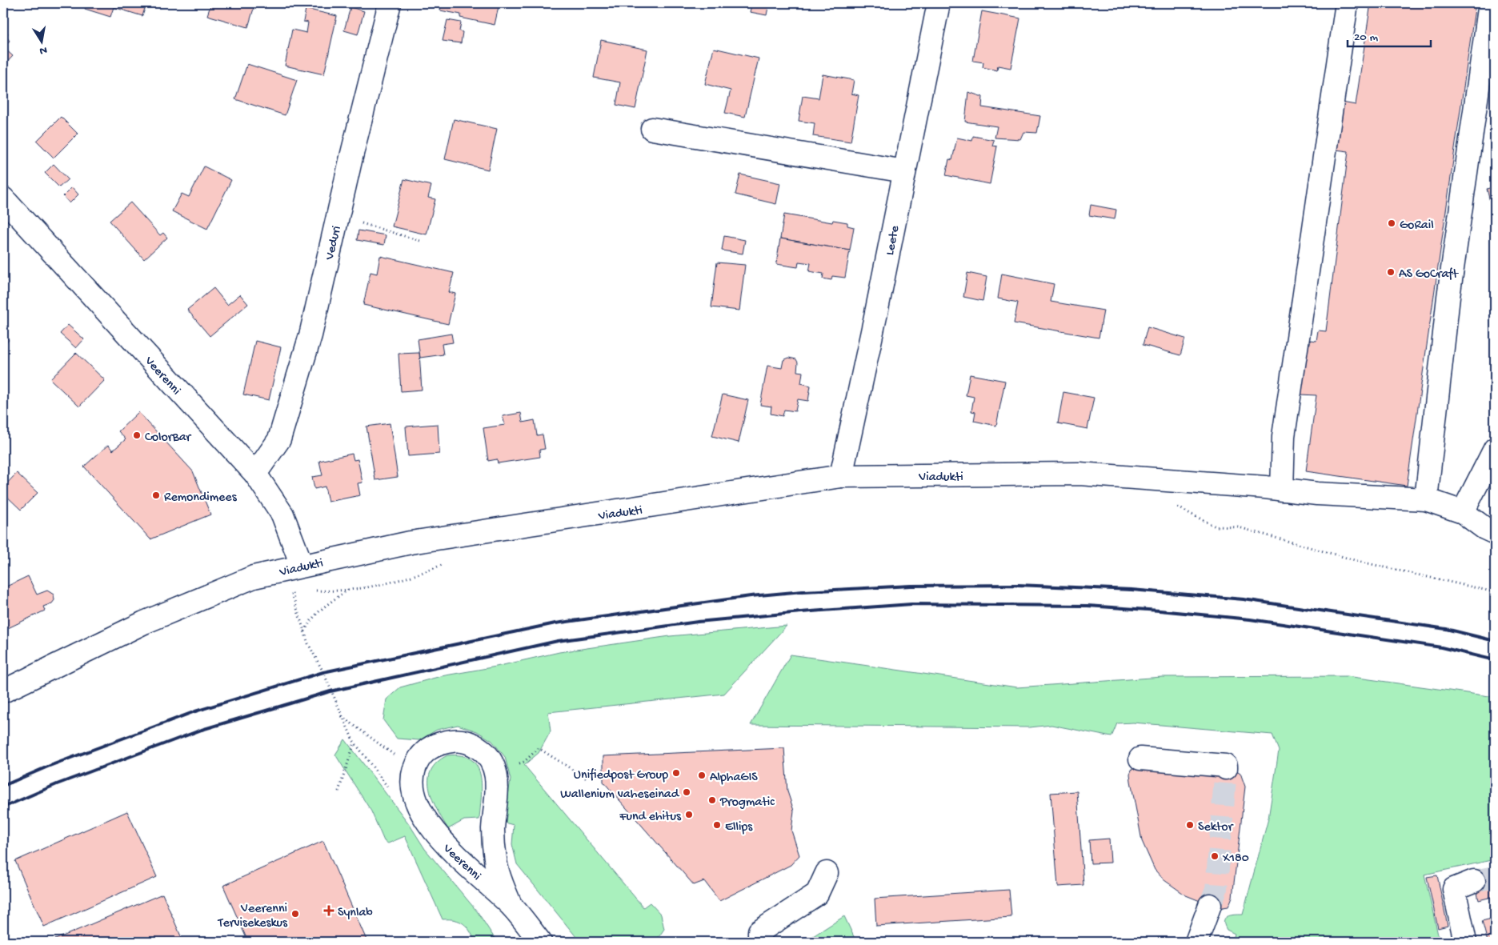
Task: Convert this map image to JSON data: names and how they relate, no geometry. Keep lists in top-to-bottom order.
{
  "streets": {
    "street": [
      "Leete",
      "Veduri",
      "Veerenni",
      "Viadukti"
    ]
  },
  "crossings": [
    ["Leete", "Viadukti"],
    ["Veduri", "Veerenni"],
    ["Veerenni", "Viadukti"]
  ],
  "places": {
    "other": [
      "GoRail",
      "AS GoCraft",
      "ColorBar",
      "Remondimees",
      "Unifiedpost Group",
      "AlphaGIS",
      "Wallenium vaheseinad",
      "Progmatic",
      "Fund ehitus",
      "Ellips",
      "Sektor",
      "X180",
      "Veerenni Tervisekeskus"
    ],
    "health": ["Synlab"]
  },
  "scale_bar": "20 m",
  "north": "bottom"
}
